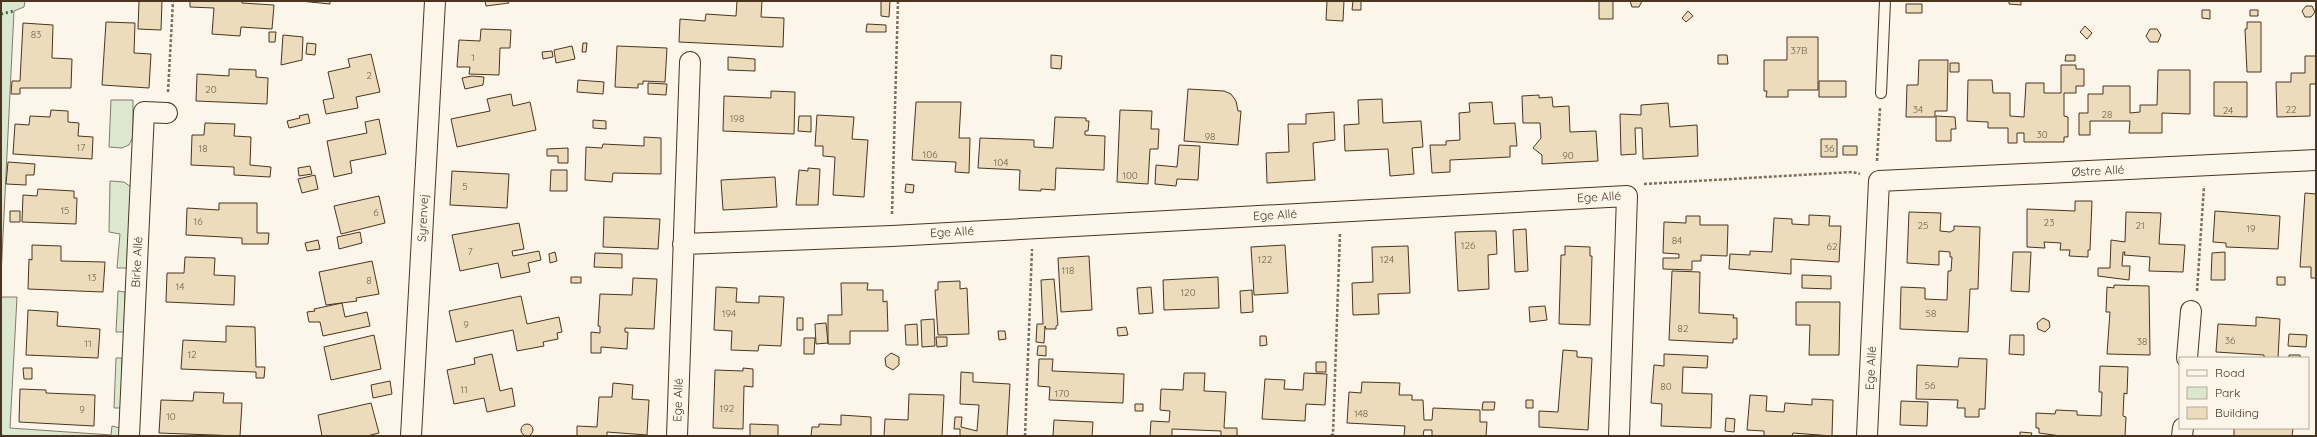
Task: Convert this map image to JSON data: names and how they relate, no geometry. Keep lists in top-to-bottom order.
{
  "streets": {
    "street": [
      "Østre Allé",
      "Ege Allé",
      "Syrenvej",
      "Birke Allé"
    ]
  },
  "crossings": [
    ["Østre Allé", "Ege Allé"]
  ],
  "house_numbers": [
    "83",
    "37B",
    "1",
    "2",
    "20",
    "34",
    "22",
    "24",
    "28",
    "198",
    "30",
    "98",
    "17",
    "18",
    "36",
    "106",
    "90",
    "104",
    "100",
    "5",
    "15",
    "6",
    "16",
    "23",
    "25",
    "21",
    "19",
    "84",
    "126",
    "62",
    "7",
    "122",
    "124",
    "118",
    "13",
    "8",
    "14",
    "120",
    "194",
    "58",
    "9",
    "82",
    "36",
    "38",
    "11",
    "12",
    "56",
    "80",
    "11",
    "170",
    "192",
    "9",
    "148",
    "10"
  ],
  "legend": ["Road", "Park", "Building"]
}
